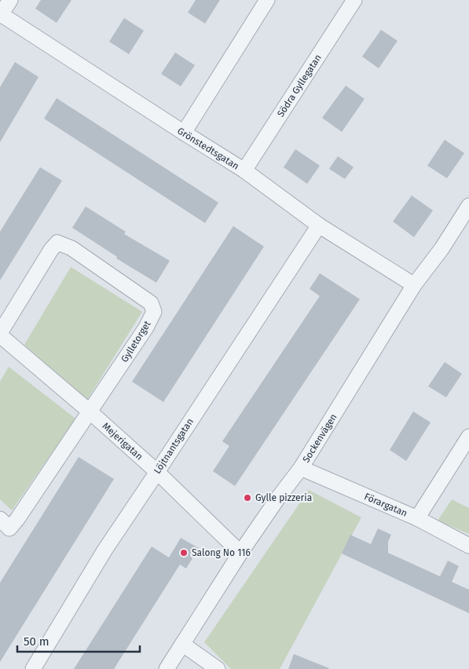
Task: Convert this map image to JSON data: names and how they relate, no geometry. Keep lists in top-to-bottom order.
{
  "streets": {
    "street": [
      "Södra Gyllegatan",
      "Grönstedtsgatan",
      "Gylletorget",
      "Sockenvägen",
      "Mejerigatan",
      "Löjtnantsgatan",
      "Förargatan"
    ]
  },
  "crossings": [
    ["Södra Gyllegatan", "Grönstedtsgatan"],
    ["Grönstedtsgatan", "Sockenvägen"],
    ["Grönstedtsgatan", "Löjtnantsgatan"],
    ["Gylletorget", "Mejerigatan"],
    ["Sockenvägen", "Mejerigatan"],
    ["Sockenvägen", "Förargatan"],
    ["Mejerigatan", "Löjtnantsgatan"]
  ],
  "places": ["Gylle pizzeria", "Salong No 116"],
  "scale_bar": "50 m"
}
